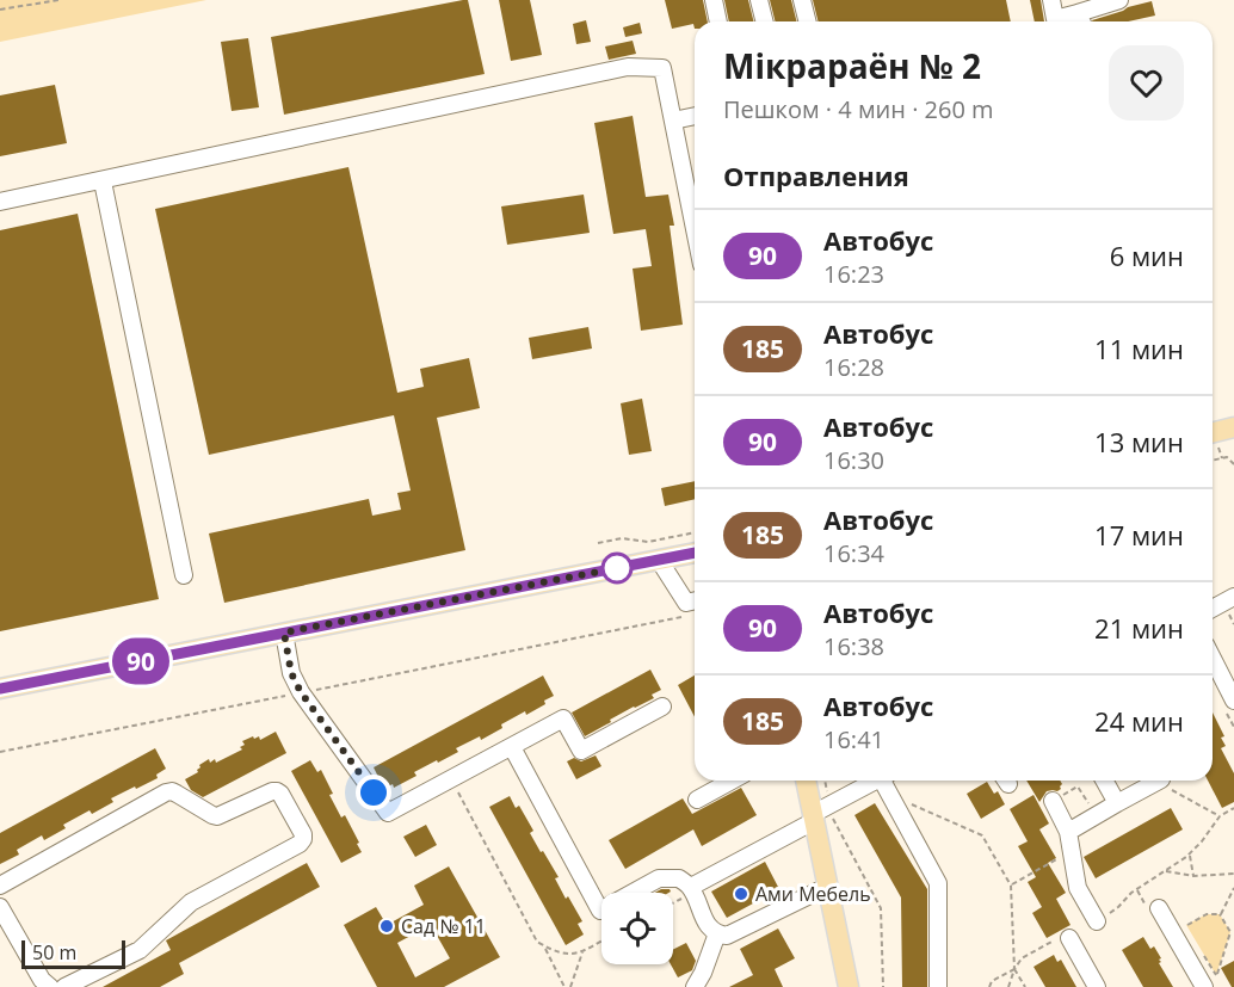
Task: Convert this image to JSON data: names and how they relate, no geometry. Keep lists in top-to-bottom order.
{
  "places": ["Ами Мебель", "Сад № 11"],
  "lines": ["bus line 90"],
  "scale_bar": "50 m",
  "page": {
    "on_map": "90",
    "heading": [
      ["Мікрараён № 2", "Пешком · 4 мин · 260 m"],
      "Отправления"
    ],
    "list": [
      {
        "mark": "90",
        "name": "Автобус",
        "note": "16:23",
        "value": "6 мин"
      },
      {
        "mark": "185",
        "name": "Автобус",
        "note": "16:28",
        "value": "11 мин"
      },
      {
        "mark": "90",
        "name": "Автобус",
        "note": "16:30",
        "value": "13 мин"
      },
      {
        "mark": "185",
        "name": "Автобус",
        "note": "16:34",
        "value": "17 мин"
      },
      {
        "mark": "90",
        "name": "Автобус",
        "note": "16:38",
        "value": "21 мин"
      },
      {
        "mark": "185",
        "name": "Автобус",
        "note": "16:41",
        "value": "24 мин"
      }
    ],
    "scale": "50 m"
  }
}
